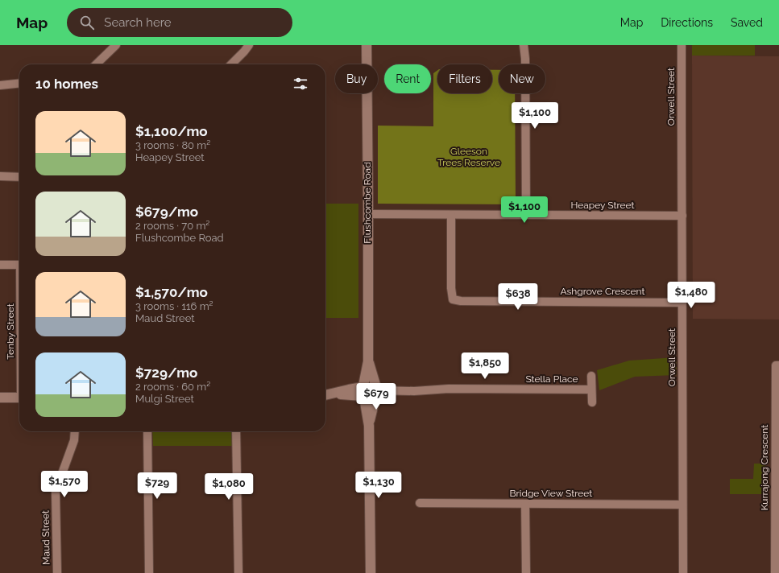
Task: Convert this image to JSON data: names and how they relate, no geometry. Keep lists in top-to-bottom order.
{
  "streets": {
    "street": [
      "Orwell Street",
      "Flushcombe Road",
      "Heapey Street",
      "Ashgrove Crescent",
      "Stella Place",
      "Kurrajong Crescent",
      "Bridge View Street",
      "Maud Street"
    ]
  },
  "crossings": [
    ["Orwell Street", "Heapey Street"],
    ["Orwell Street", "Ashgrove Crescent"],
    ["Orwell Street", "Bridge View Street"],
    ["Flushcombe Road", "Heapey Street"],
    ["Flushcombe Road", "Stella Place"],
    ["Heapey Street", "Ashgrove Crescent"]
  ],
  "parks": ["Gleeson Trees Reserve"],
  "page": {
    "header": "Map",
    "search": "Search here",
    "nav": ["Map", "Directions", "Saved"],
    "chip": [
      "Buy",
      "Rent",
      "Filters",
      "New"
    ],
    "heading": "10 homes",
    "price": [
      "$1,100",
      "$1,100",
      "$1,480",
      "$638",
      "$1,850",
      "$679",
      "$1,570",
      "$1,130",
      "$729",
      "$1,080"
    ],
    "list": [
      {
        "name": "$1,100/mo",
        "note": "3 rooms · 80 m² · Heapey Street"
      },
      {
        "name": "$679/mo",
        "note": "2 rooms · 70 m² · Flushcombe Road"
      },
      {
        "name": "$1,570/mo",
        "note": "3 rooms · 116 m² · Maud Street"
      },
      {
        "name": "$729/mo",
        "note": "2 rooms · 60 m² · Mulgi Street"
      }
    ]
  }
}
